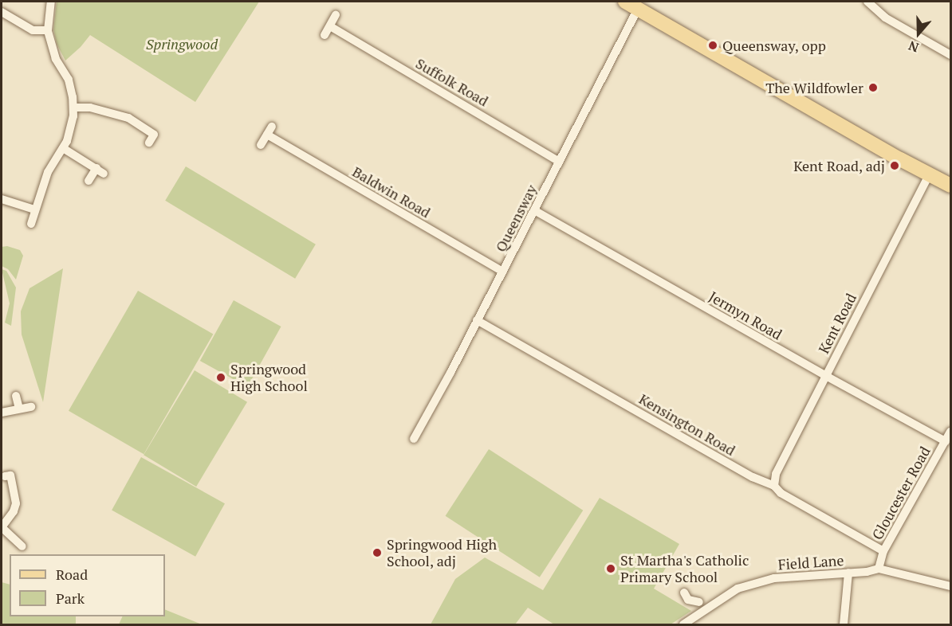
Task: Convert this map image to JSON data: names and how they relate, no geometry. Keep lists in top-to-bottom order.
{
  "streets": {
    "street": [
      "Suffolk Road",
      "Baldwin Road",
      "Queensway",
      "Jermyn Road",
      "Kent Road",
      "Kensington Road",
      "Gloucester Road",
      "Field Lane"
    ]
  },
  "crossings": [
    ["Suffolk Road", "Queensway"],
    ["Baldwin Road", "Queensway"],
    ["Queensway", "Jermyn Road"],
    ["Queensway", "Kensington Road"],
    ["Jermyn Road", "Kent Road"],
    ["Jermyn Road", "Gloucester Road"],
    ["Kent Road", "Kensington Road"],
    ["Kensington Road", "Gloucester Road"],
    ["Gloucester Road", "Field Lane"]
  ],
  "parks": ["Springwood"],
  "places": [
    "Queensway, opp",
    "The Wildfowler",
    "Kent Road, adj",
    "Springwood High School",
    "Springwood High School, adj",
    "St Martha's Catholic Primary School"
  ],
  "legend": ["Road", "Park"],
  "north": "bottom"
}
